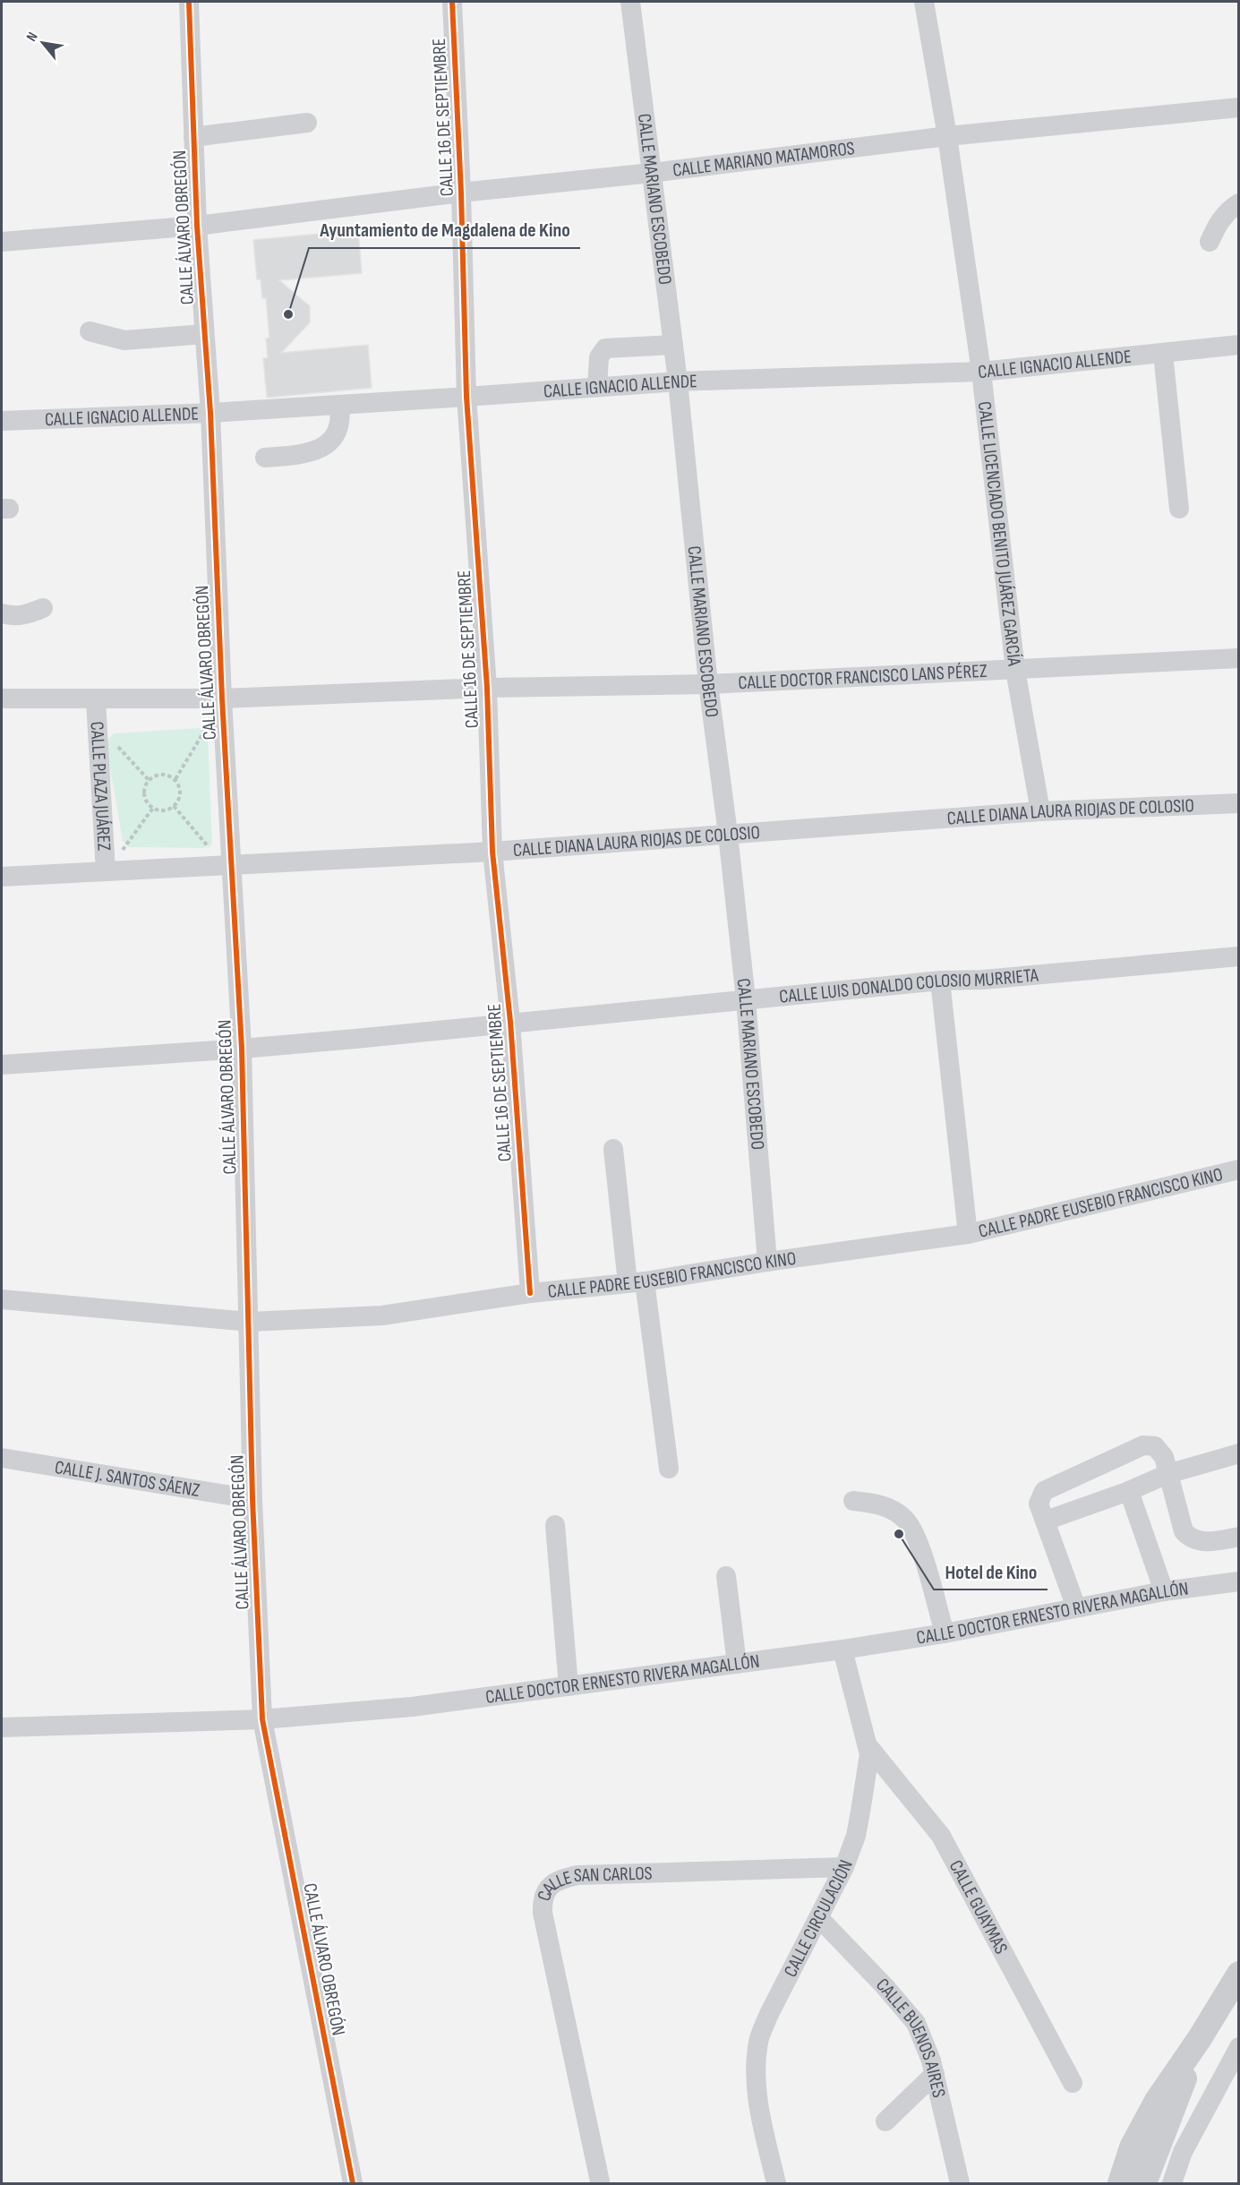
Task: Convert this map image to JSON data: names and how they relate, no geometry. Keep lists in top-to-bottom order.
{
  "streets": {
    "street": [
      "CALLE 16 DE SEPTIEMBRE",
      "CALLE MARIANO MATAMOROS",
      "CALLE MARIANO ESCOBEDO",
      "CALLE ÁLVARO OBREGÓN",
      "CALLE IGNACIO ALLENDE",
      "CALLE LICENCIADO BENITO JUÁREZ GARCÍA",
      "CALLE DOCTOR FRANCISCO LANS PÉREZ",
      "CALLE PLAZA JUÁREZ",
      "CALLE DIANA LAURA RIOJAS DE COLOSIO",
      "CALLE LUIS DONALDO COLOSIO MURRIETA",
      "CALLE PADRE EUSEBIO FRANCISCO KINO",
      "CALLE J. SANTOS SÁENZ",
      "CALLE DOCTOR ERNESTO RIVERA MAGALLÓN",
      "CALLE SAN CARLOS",
      "CALLE GUAYMAS",
      "CALLE CIRCULACIÓN",
      "CALLE BUENOS AIRES"
    ]
  },
  "crossings": [
    ["CALLE 16 DE SEPTIEMBRE", "CALLE MARIANO MATAMOROS"],
    ["CALLE 16 DE SEPTIEMBRE", "CALLE IGNACIO ALLENDE"],
    ["CALLE 16 DE SEPTIEMBRE", "CALLE DOCTOR FRANCISCO LANS PÉREZ"],
    ["CALLE 16 DE SEPTIEMBRE", "CALLE DIANA LAURA RIOJAS DE COLOSIO"],
    ["CALLE 16 DE SEPTIEMBRE", "CALLE LUIS DONALDO COLOSIO MURRIETA"],
    ["CALLE 16 DE SEPTIEMBRE", "CALLE PADRE EUSEBIO FRANCISCO KINO"],
    ["CALLE MARIANO MATAMOROS", "CALLE MARIANO ESCOBEDO"],
    ["CALLE MARIANO MATAMOROS", "CALLE ÁLVARO OBREGÓN"],
    ["CALLE MARIANO MATAMOROS", "CALLE LICENCIADO BENITO JUÁREZ GARCÍA"],
    ["CALLE MARIANO ESCOBEDO", "CALLE IGNACIO ALLENDE"],
    ["CALLE MARIANO ESCOBEDO", "CALLE DOCTOR FRANCISCO LANS PÉREZ"],
    ["CALLE MARIANO ESCOBEDO", "CALLE DIANA LAURA RIOJAS DE COLOSIO"],
    ["CALLE MARIANO ESCOBEDO", "CALLE LUIS DONALDO COLOSIO MURRIETA"],
    ["CALLE MARIANO ESCOBEDO", "CALLE PADRE EUSEBIO FRANCISCO KINO"],
    ["CALLE ÁLVARO OBREGÓN", "CALLE IGNACIO ALLENDE"],
    ["CALLE ÁLVARO OBREGÓN", "CALLE DOCTOR FRANCISCO LANS PÉREZ"],
    ["CALLE ÁLVARO OBREGÓN", "CALLE DIANA LAURA RIOJAS DE COLOSIO"],
    ["CALLE ÁLVARO OBREGÓN", "CALLE LUIS DONALDO COLOSIO MURRIETA"],
    ["CALLE ÁLVARO OBREGÓN", "CALLE PADRE EUSEBIO FRANCISCO KINO"],
    ["CALLE ÁLVARO OBREGÓN", "CALLE J. SANTOS SÁENZ"],
    ["CALLE ÁLVARO OBREGÓN", "CALLE DOCTOR ERNESTO RIVERA MAGALLÓN"],
    ["CALLE IGNACIO ALLENDE", "CALLE LICENCIADO BENITO JUÁREZ GARCÍA"],
    ["CALLE LICENCIADO BENITO JUÁREZ GARCÍA", "CALLE DOCTOR FRANCISCO LANS PÉREZ"],
    ["CALLE LICENCIADO BENITO JUÁREZ GARCÍA", "CALLE DIANA LAURA RIOJAS DE COLOSIO"],
    ["CALLE DOCTOR FRANCISCO LANS PÉREZ", "CALLE PLAZA JUÁREZ"],
    ["CALLE PLAZA JUÁREZ", "CALLE DIANA LAURA RIOJAS DE COLOSIO"],
    ["CALLE DOCTOR ERNESTO RIVERA MAGALLÓN", "CALLE CIRCULACIÓN"],
    ["CALLE SAN CARLOS", "CALLE CIRCULACIÓN"],
    ["CALLE GUAYMAS", "CALLE CIRCULACIÓN"],
    ["CALLE CIRCULACIÓN", "CALLE BUENOS AIRES"]
  ],
  "places": ["Ayuntamiento de Magdalena de Kino", "Hotel de Kino"],
  "north": "top left"
}
